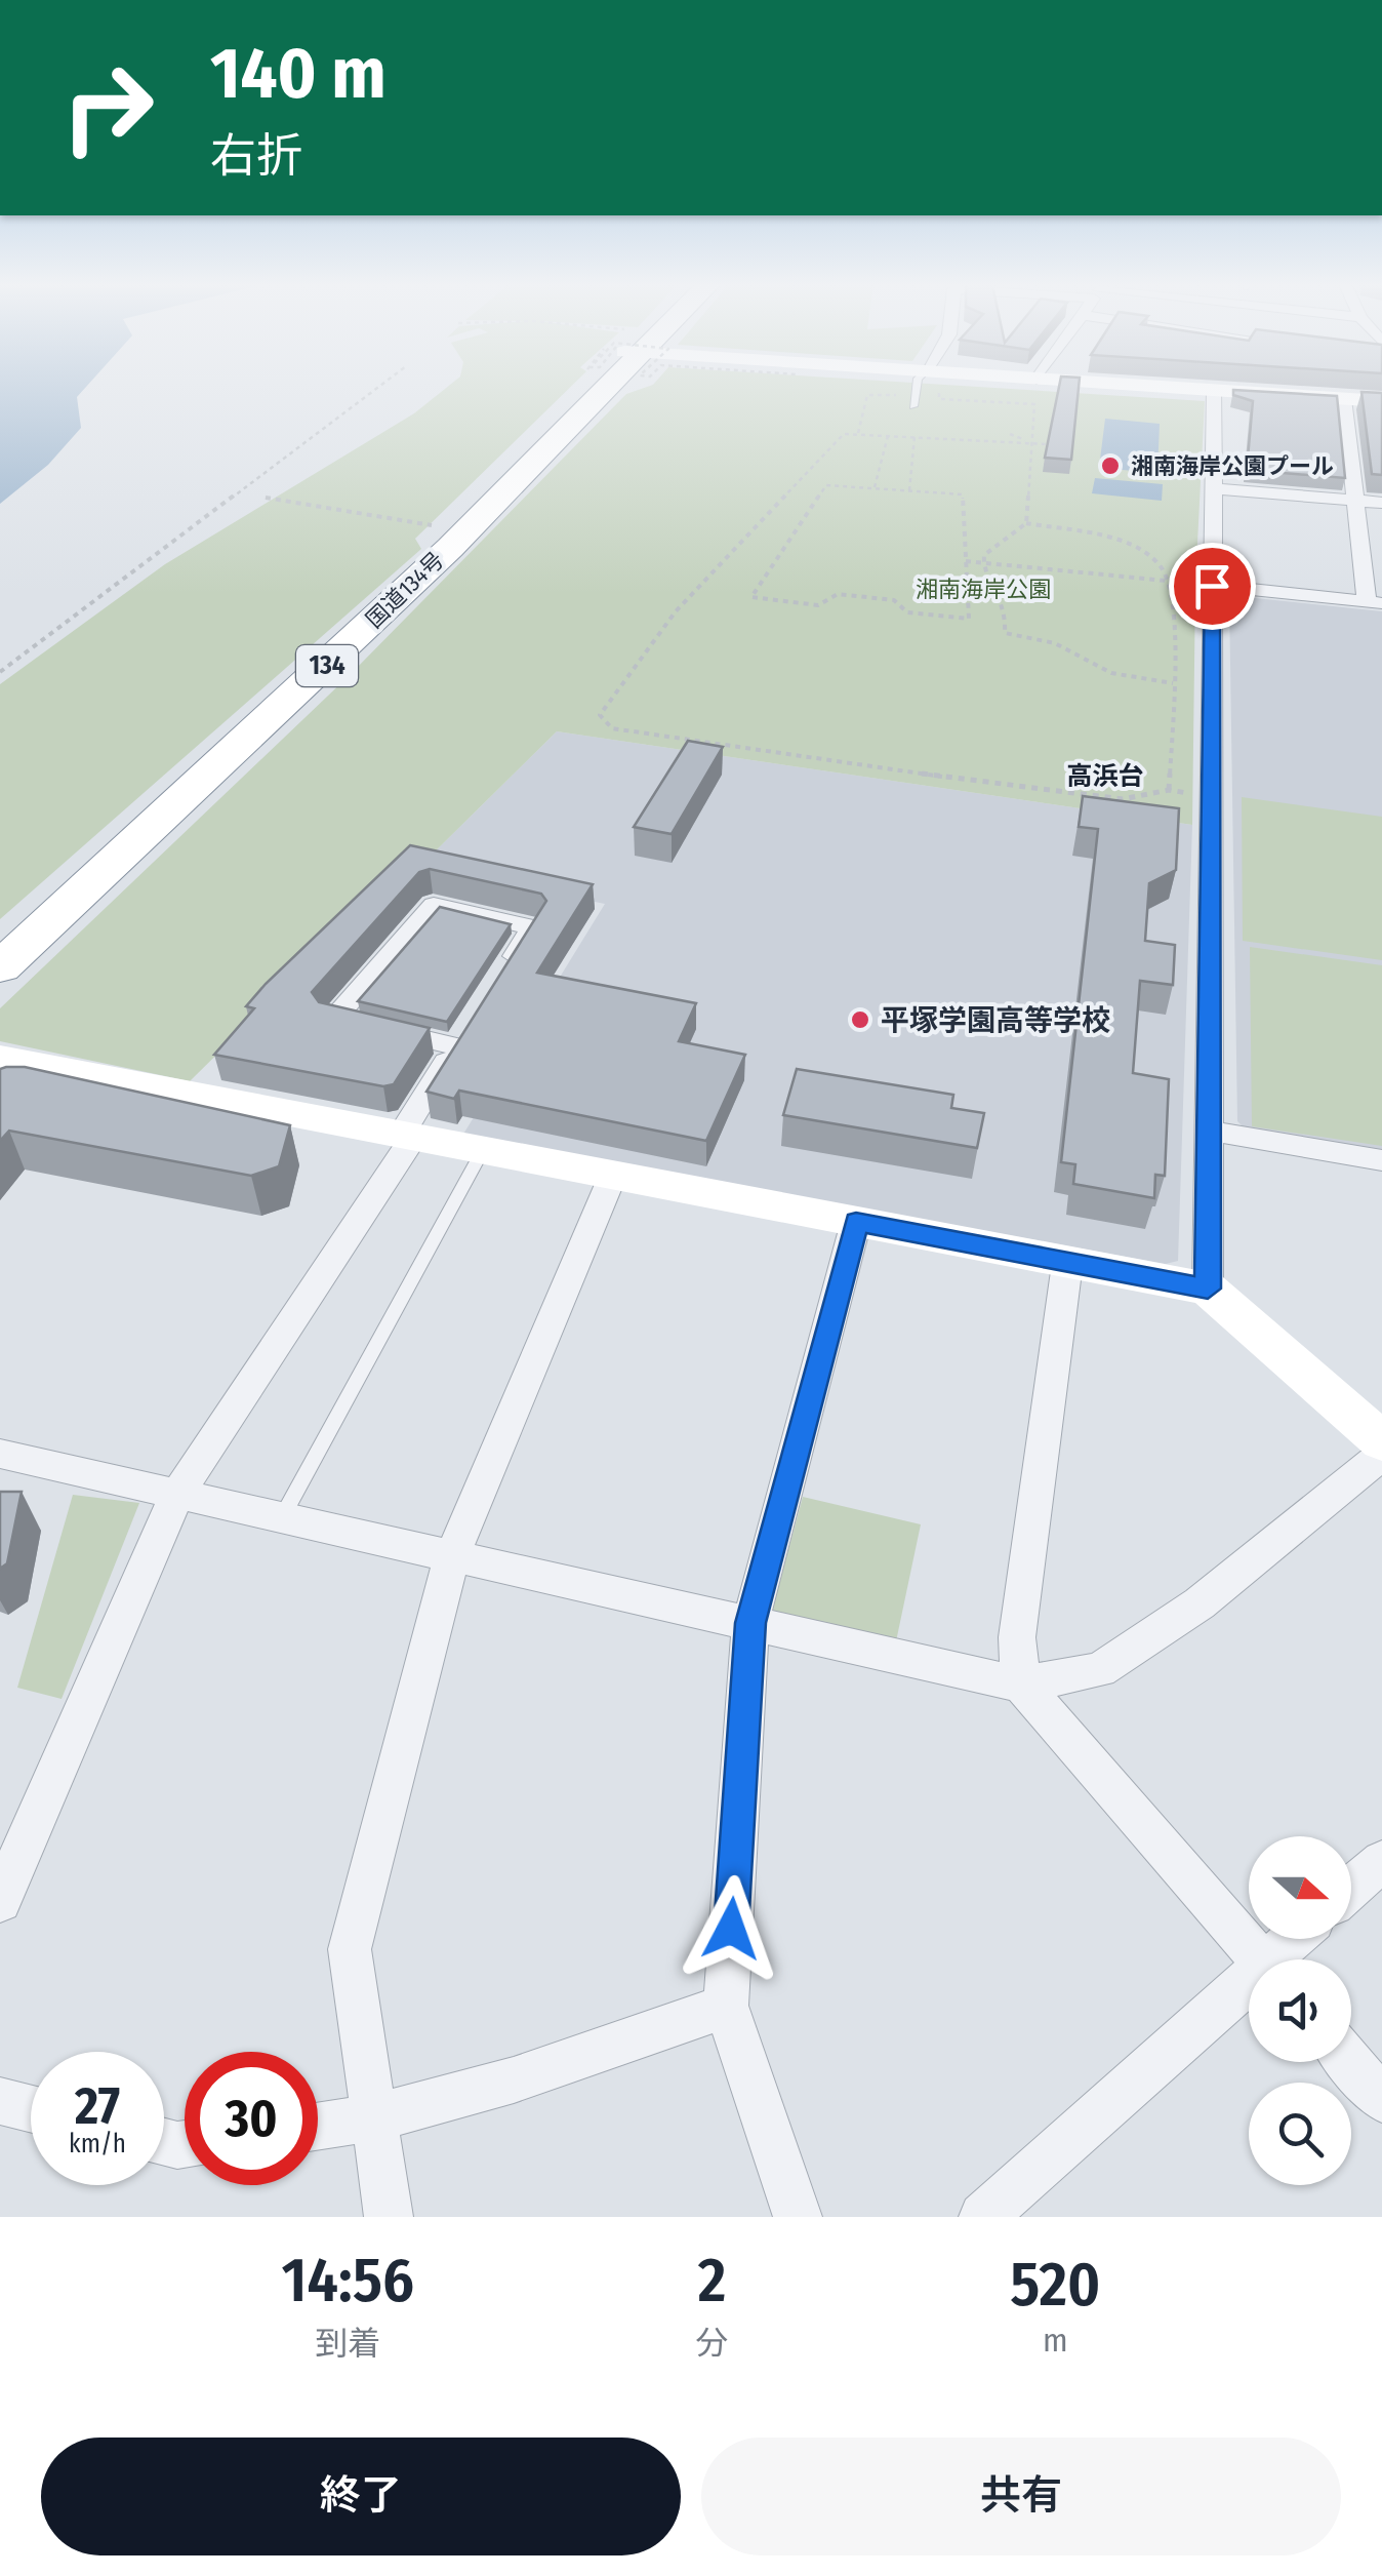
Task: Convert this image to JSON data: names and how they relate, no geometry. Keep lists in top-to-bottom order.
{
  "streets": {
    "highway": ["国道134号", "134"]
  },
  "districts": ["高浜台"],
  "parks": ["湘南海岸公園"],
  "places": ["湘南海岸公園プール", "平塚学園高等学校"],
  "north": "right",
  "page": {
    "turn": ["140 m", "右折"],
    "speed": "27 km/h",
    "limit": "30",
    "eta": [
      "14:56",
      "到着",
      "2",
      "分",
      "520",
      "m"
    ],
    "buttons": ["終了", "共有"]
  }
}
